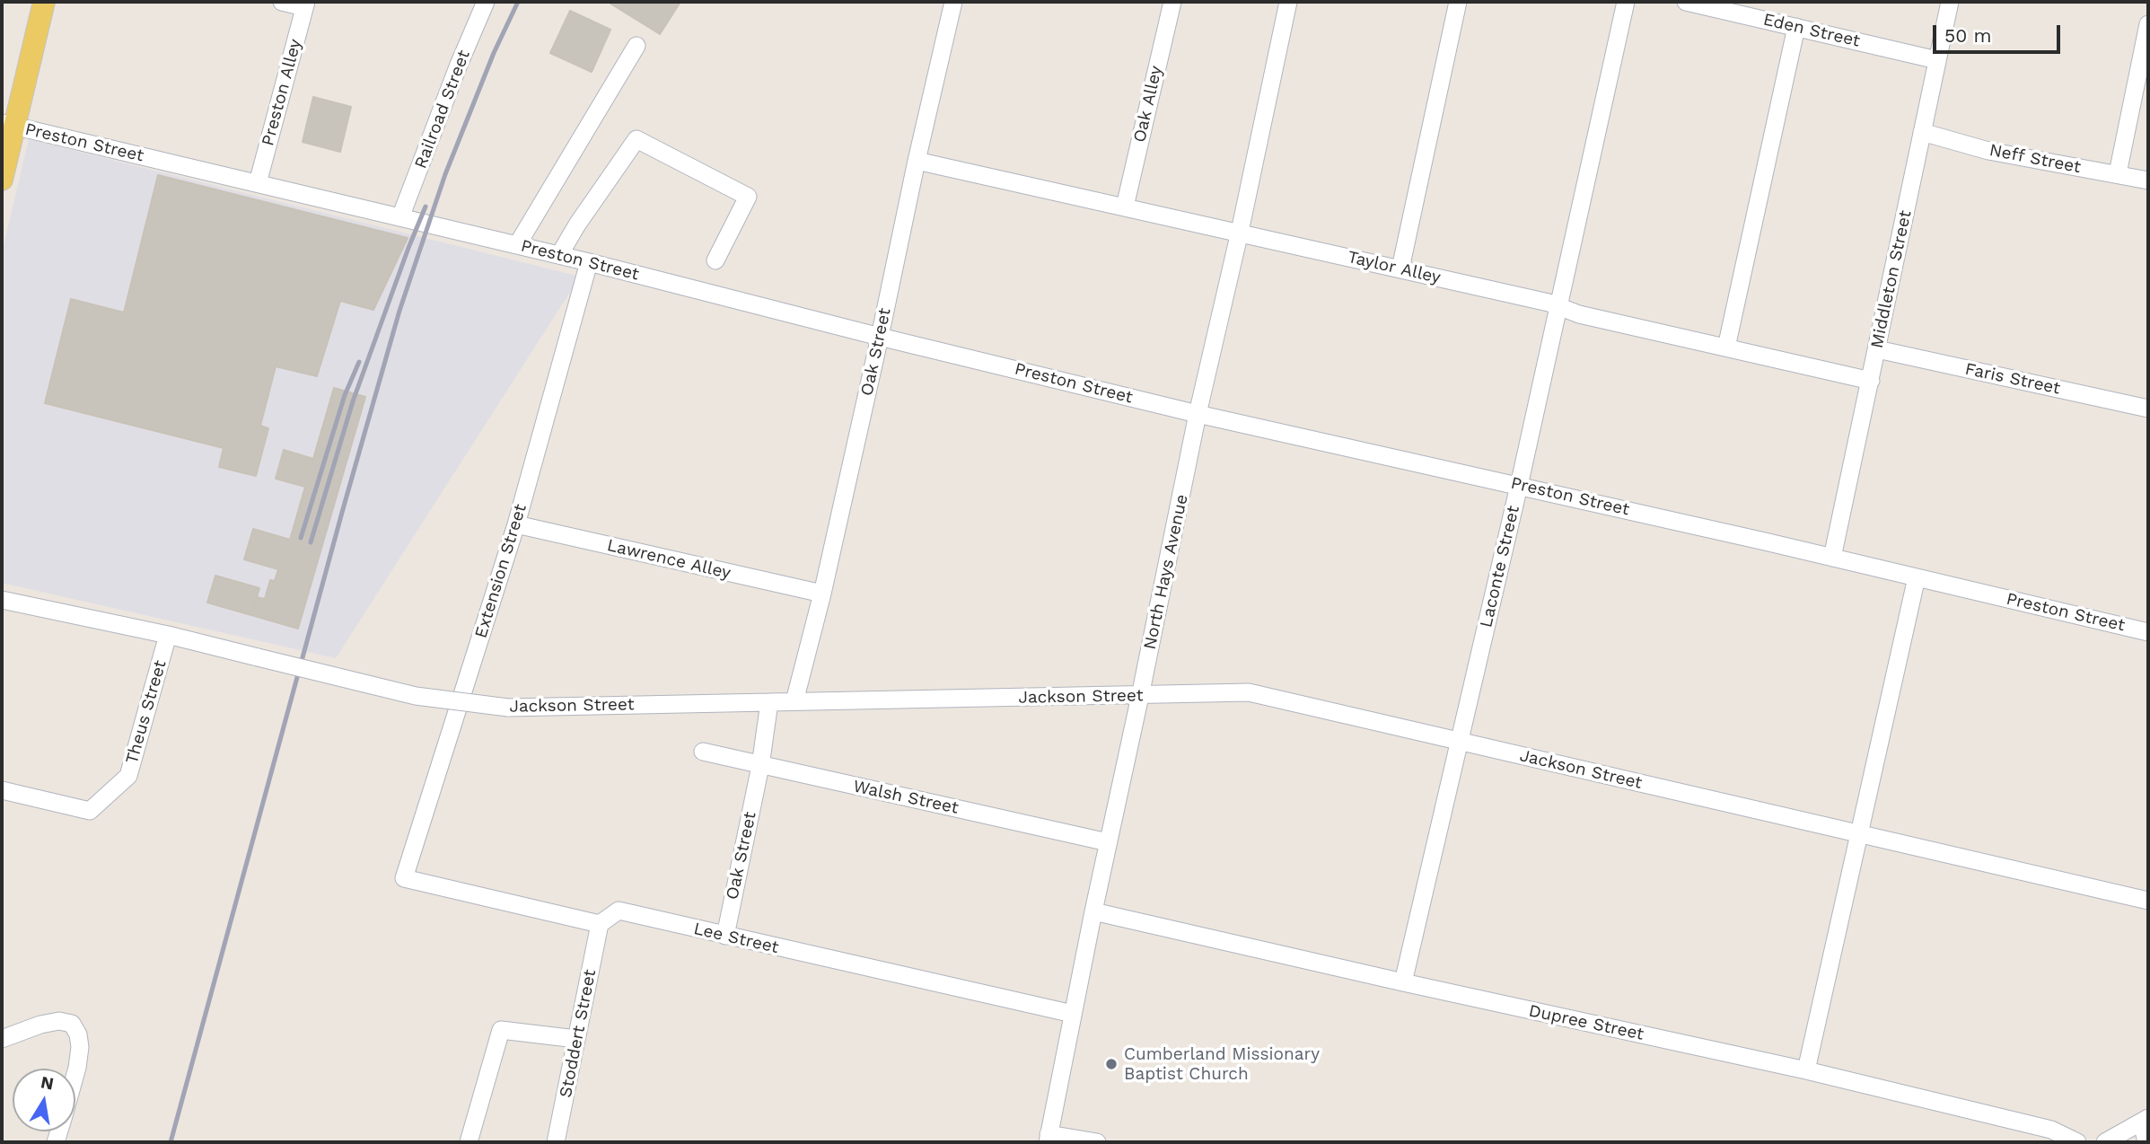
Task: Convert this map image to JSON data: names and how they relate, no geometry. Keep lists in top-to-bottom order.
{
  "streets": {
    "street": [
      "Eden Street",
      "Preston Alley",
      "Oak Alley",
      "Railroad Street",
      "Preston Street",
      "Neff Street",
      "Taylor Alley",
      "Middleton Street",
      "Oak Street",
      "Faris Street",
      "Lawrence Alley",
      "Laconte Street",
      "Extension Street",
      "North Hays Avenue",
      "Jackson Street",
      "Theus Street",
      "Walsh Street",
      "Lee Street",
      "Dupree Street",
      "Stoddert Street"
    ]
  },
  "crossings": [
    ["Eden Street", "Middleton Street"],
    ["Preston Alley", "Preston Street"],
    ["Oak Alley", "Taylor Alley"],
    ["Railroad Street", "Preston Street"],
    ["Preston Street", "Middleton Street"],
    ["Preston Street", "Oak Street"],
    ["Preston Street", "Laconte Street"],
    ["Preston Street", "Extension Street"],
    ["Preston Street", "North Hays Avenue"],
    ["Neff Street", "Middleton Street"],
    ["Taylor Alley", "Middleton Street"],
    ["Taylor Alley", "Oak Street"],
    ["Taylor Alley", "Laconte Street"],
    ["Taylor Alley", "North Hays Avenue"],
    ["Middleton Street", "Faris Street"],
    ["Oak Street", "Lawrence Alley"],
    ["Oak Street", "Jackson Street"],
    ["Oak Street", "Walsh Street"],
    ["Oak Street", "Lee Street"],
    ["Lawrence Alley", "Extension Street"],
    ["Laconte Street", "Jackson Street"],
    ["Laconte Street", "Dupree Street"],
    ["Extension Street", "Lee Street"],
    ["Extension Street", "Stoddert Street"],
    ["North Hays Avenue", "Jackson Street"],
    ["North Hays Avenue", "Walsh Street"],
    ["North Hays Avenue", "Lee Street"],
    ["North Hays Avenue", "Dupree Street"],
    ["Jackson Street", "Theus Street"],
    ["Lee Street", "Stoddert Street"]
  ],
  "places": ["Cumberland Missionary Baptist Church"],
  "scale_bar": "50 m",
  "north": "top"
}
